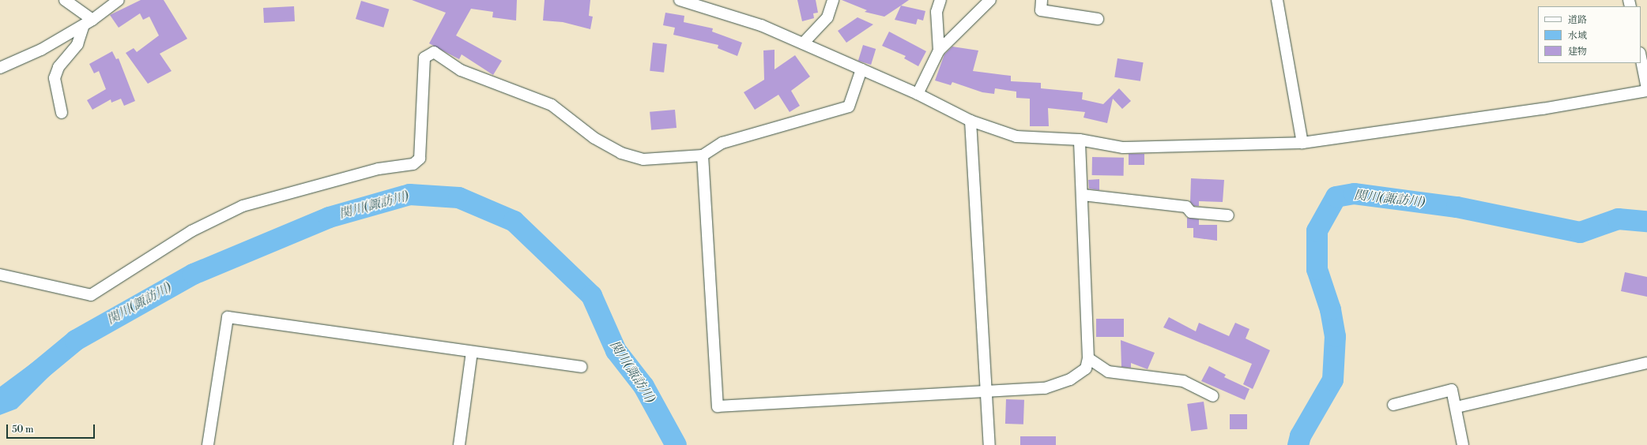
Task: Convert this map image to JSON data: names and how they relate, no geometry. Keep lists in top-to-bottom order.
{
  "water": ["関川(諏訪川)"],
  "legend": ["道路", "水域", "建物"],
  "scale_bar": "50 m"
}
